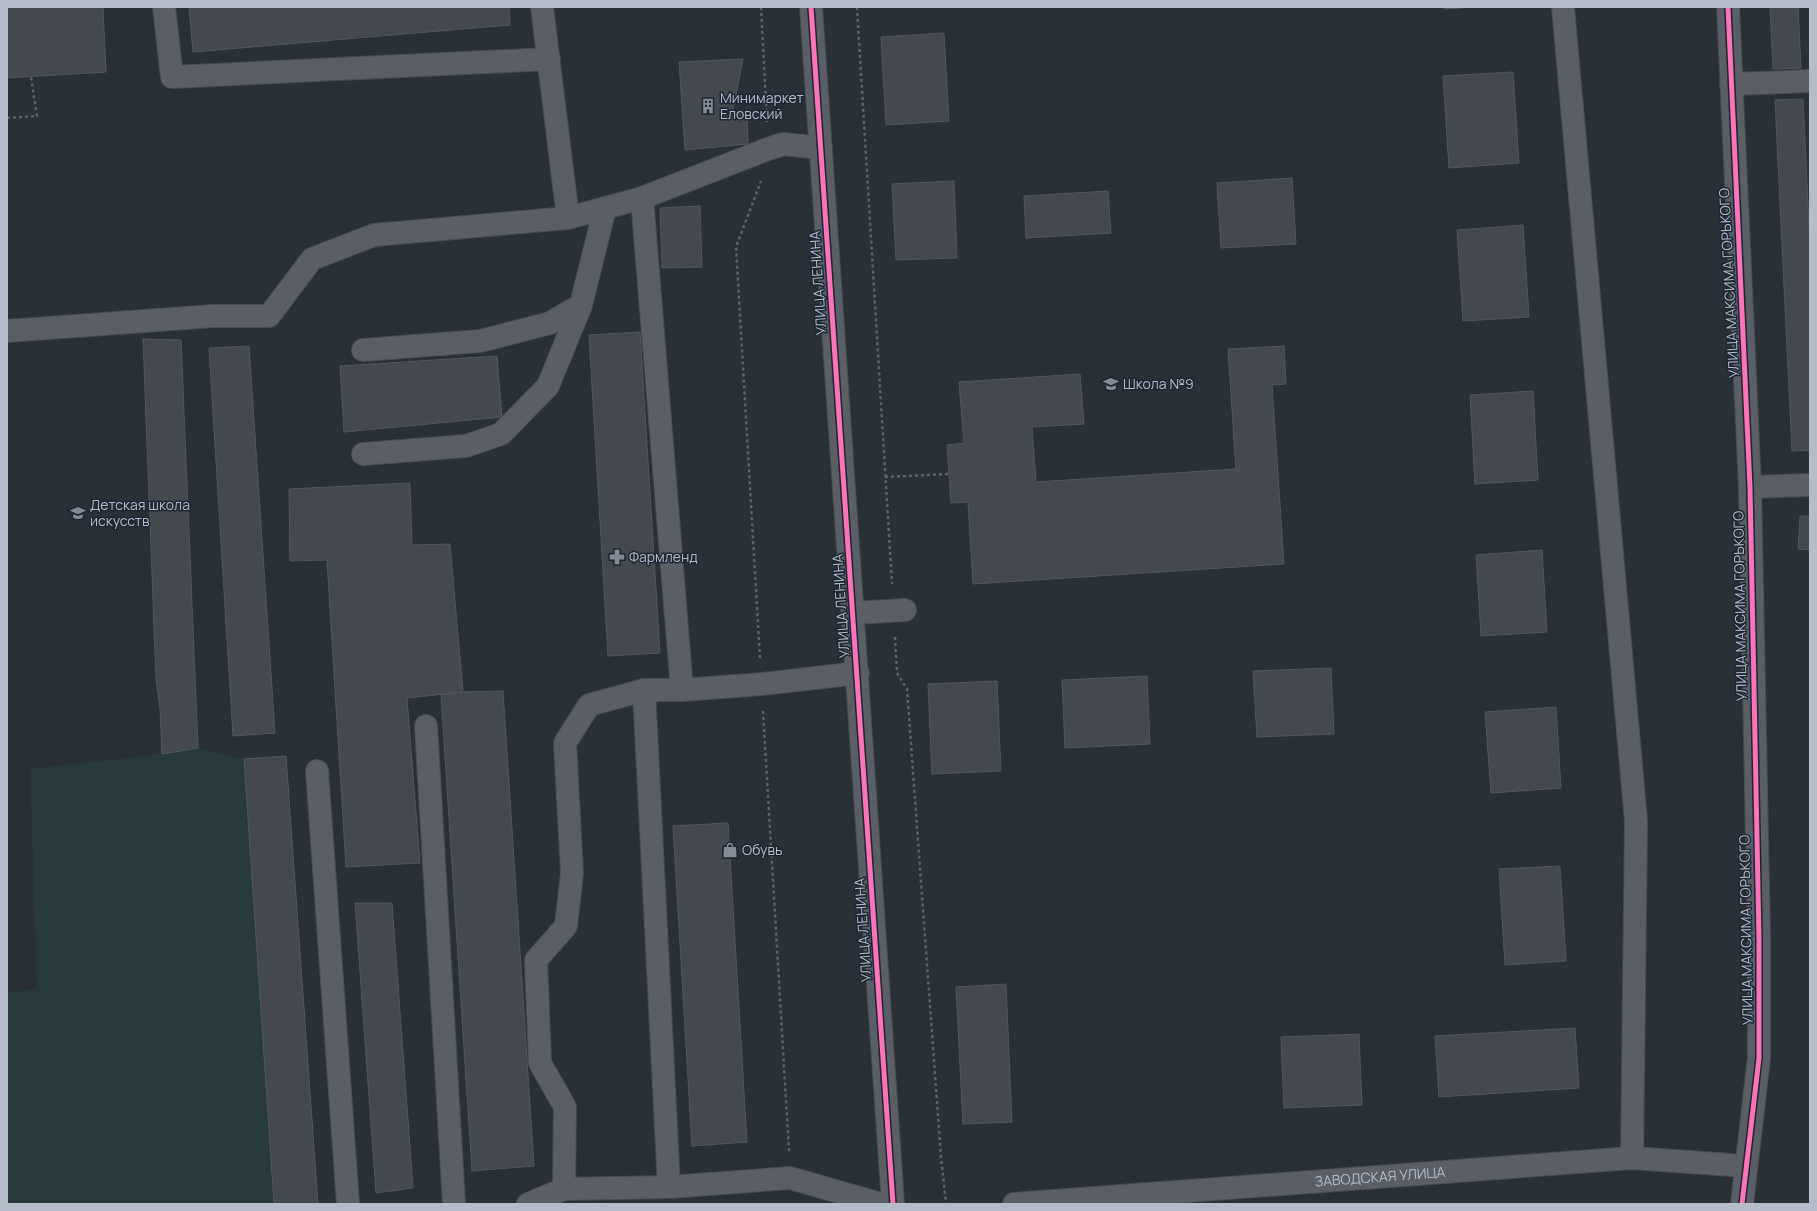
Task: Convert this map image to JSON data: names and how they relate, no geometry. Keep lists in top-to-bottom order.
{
  "streets": {
    "street": ["УЛИЦА ЛЕНИНА", "УЛИЦА МАКСИМА ГОРЬКОГО", "ЗАВОДСКАЯ УЛИЦА"]
  },
  "crossings": [
    ["УЛИЦА МАКСИМА ГОРЬКОГО", "ЗАВОДСКАЯ УЛИЦА"]
  ],
  "places": {
    "building": ["Минимаркет Еловский"],
    "school or university": ["Школа №9", "Детская школа искусств"],
    "pharmacy": ["Фармленд"],
    "shop": ["Обувь"]
  }
}
